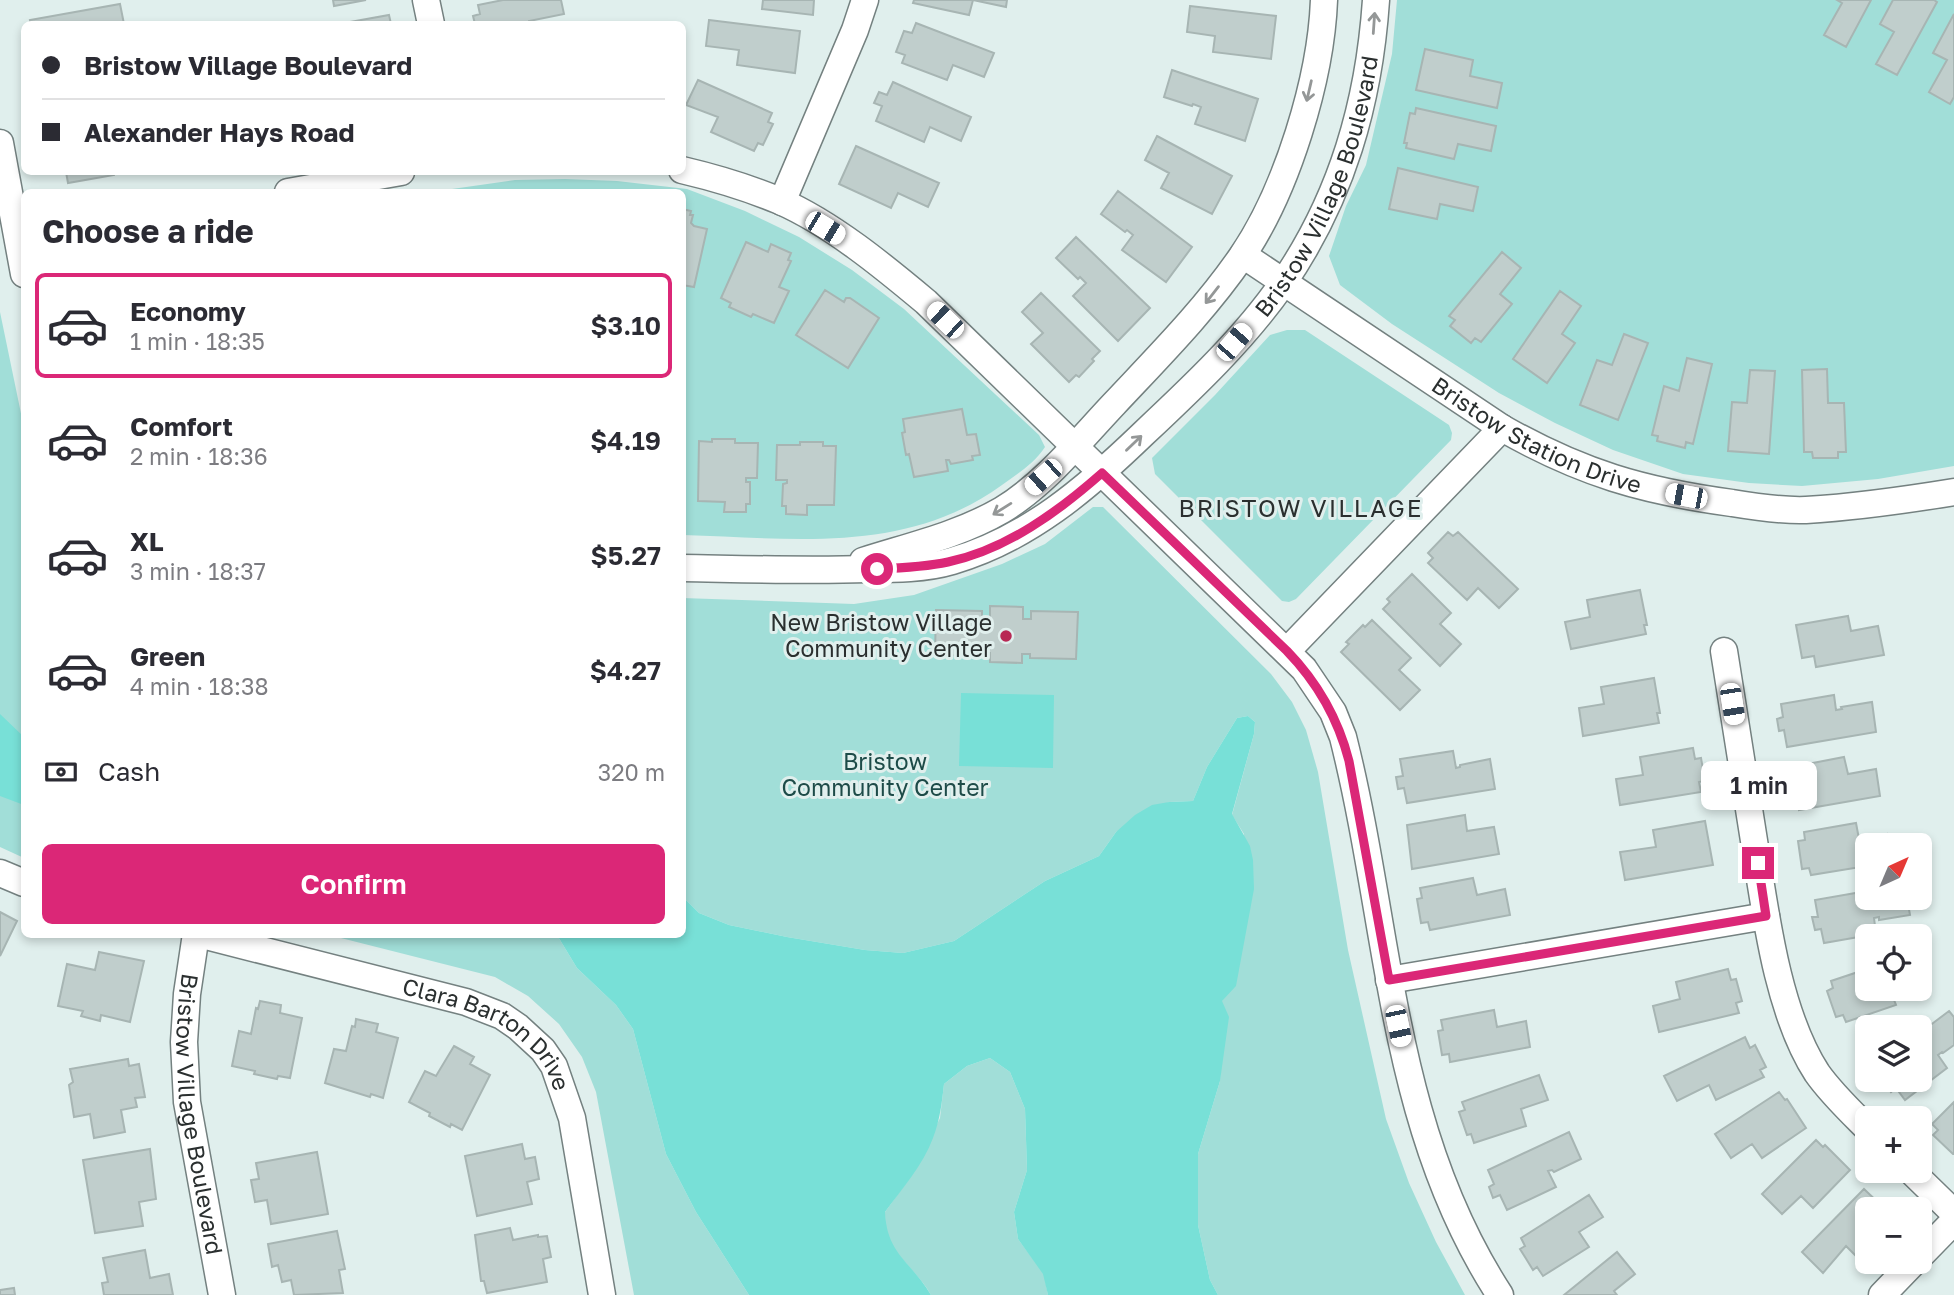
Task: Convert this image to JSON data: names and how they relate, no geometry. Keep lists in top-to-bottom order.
{
  "streets": {
    "street": ["Bristow Village Boulevard", "Bristow Station Drive", "Clara Barton Drive"]
  },
  "crossings": [
    ["Bristow Village Boulevard", "Bristow Station Drive"]
  ],
  "districts": ["BRISTOW VILLAGE"],
  "parks": ["Bristow Community Center"],
  "places": ["New Bristow Village Community Center"],
  "north": "top right",
  "page": {
    "banner": ["Bristow Village Boulevard", "Alexander Hays Road"],
    "heading": "Choose a ride",
    "list": [
      {
        "name": "Economy",
        "note": "1 min · 18:35",
        "value": "$3.10"
      },
      {
        "name": "Comfort",
        "note": "2 min · 18:36",
        "value": "$4.19"
      },
      {
        "name": "XL",
        "note": "3 min · 18:37",
        "value": "$5.27"
      },
      {
        "name": "Green",
        "note": "4 min · 18:38",
        "value": "$4.27"
      }
    ],
    "pay": ["Cash", "320 m"],
    "bubble": "1 min",
    "buttons": "Confirm",
    "map_buttons": ["+", "−"]
  }
}
